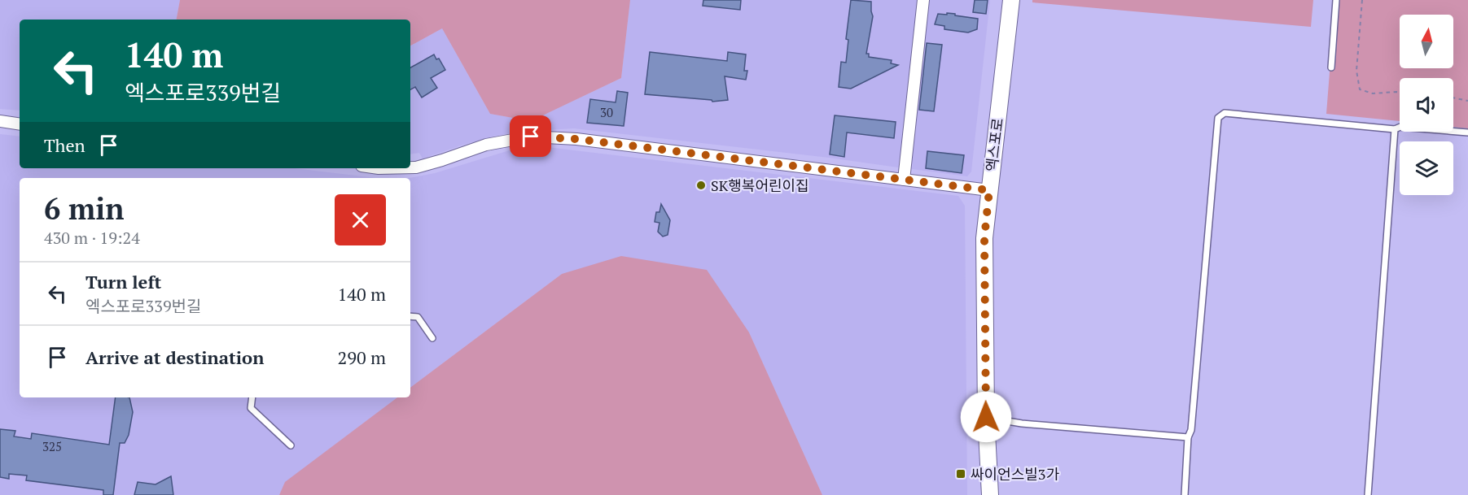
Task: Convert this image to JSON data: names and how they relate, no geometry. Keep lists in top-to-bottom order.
{
  "streets": {
    "main road": ["엑스포로"]
  },
  "places": {
    "other": ["SK행복어린이집"],
    "transit": ["싸이언스빌3가"]
  },
  "house_numbers": ["30", "325"],
  "north": "top",
  "page": {
    "turn": ["140 m", "엑스포로339번길"],
    "then": "Then",
    "heading": ["6 min", "430 m · 19:24"],
    "list": [
      {
        "name": "Turn left",
        "note": "엑스포로339번길",
        "value": "140 m"
      },
      {
        "name": "Arrive at destination",
        "value": "290 m"
      }
    ]
  }
}
